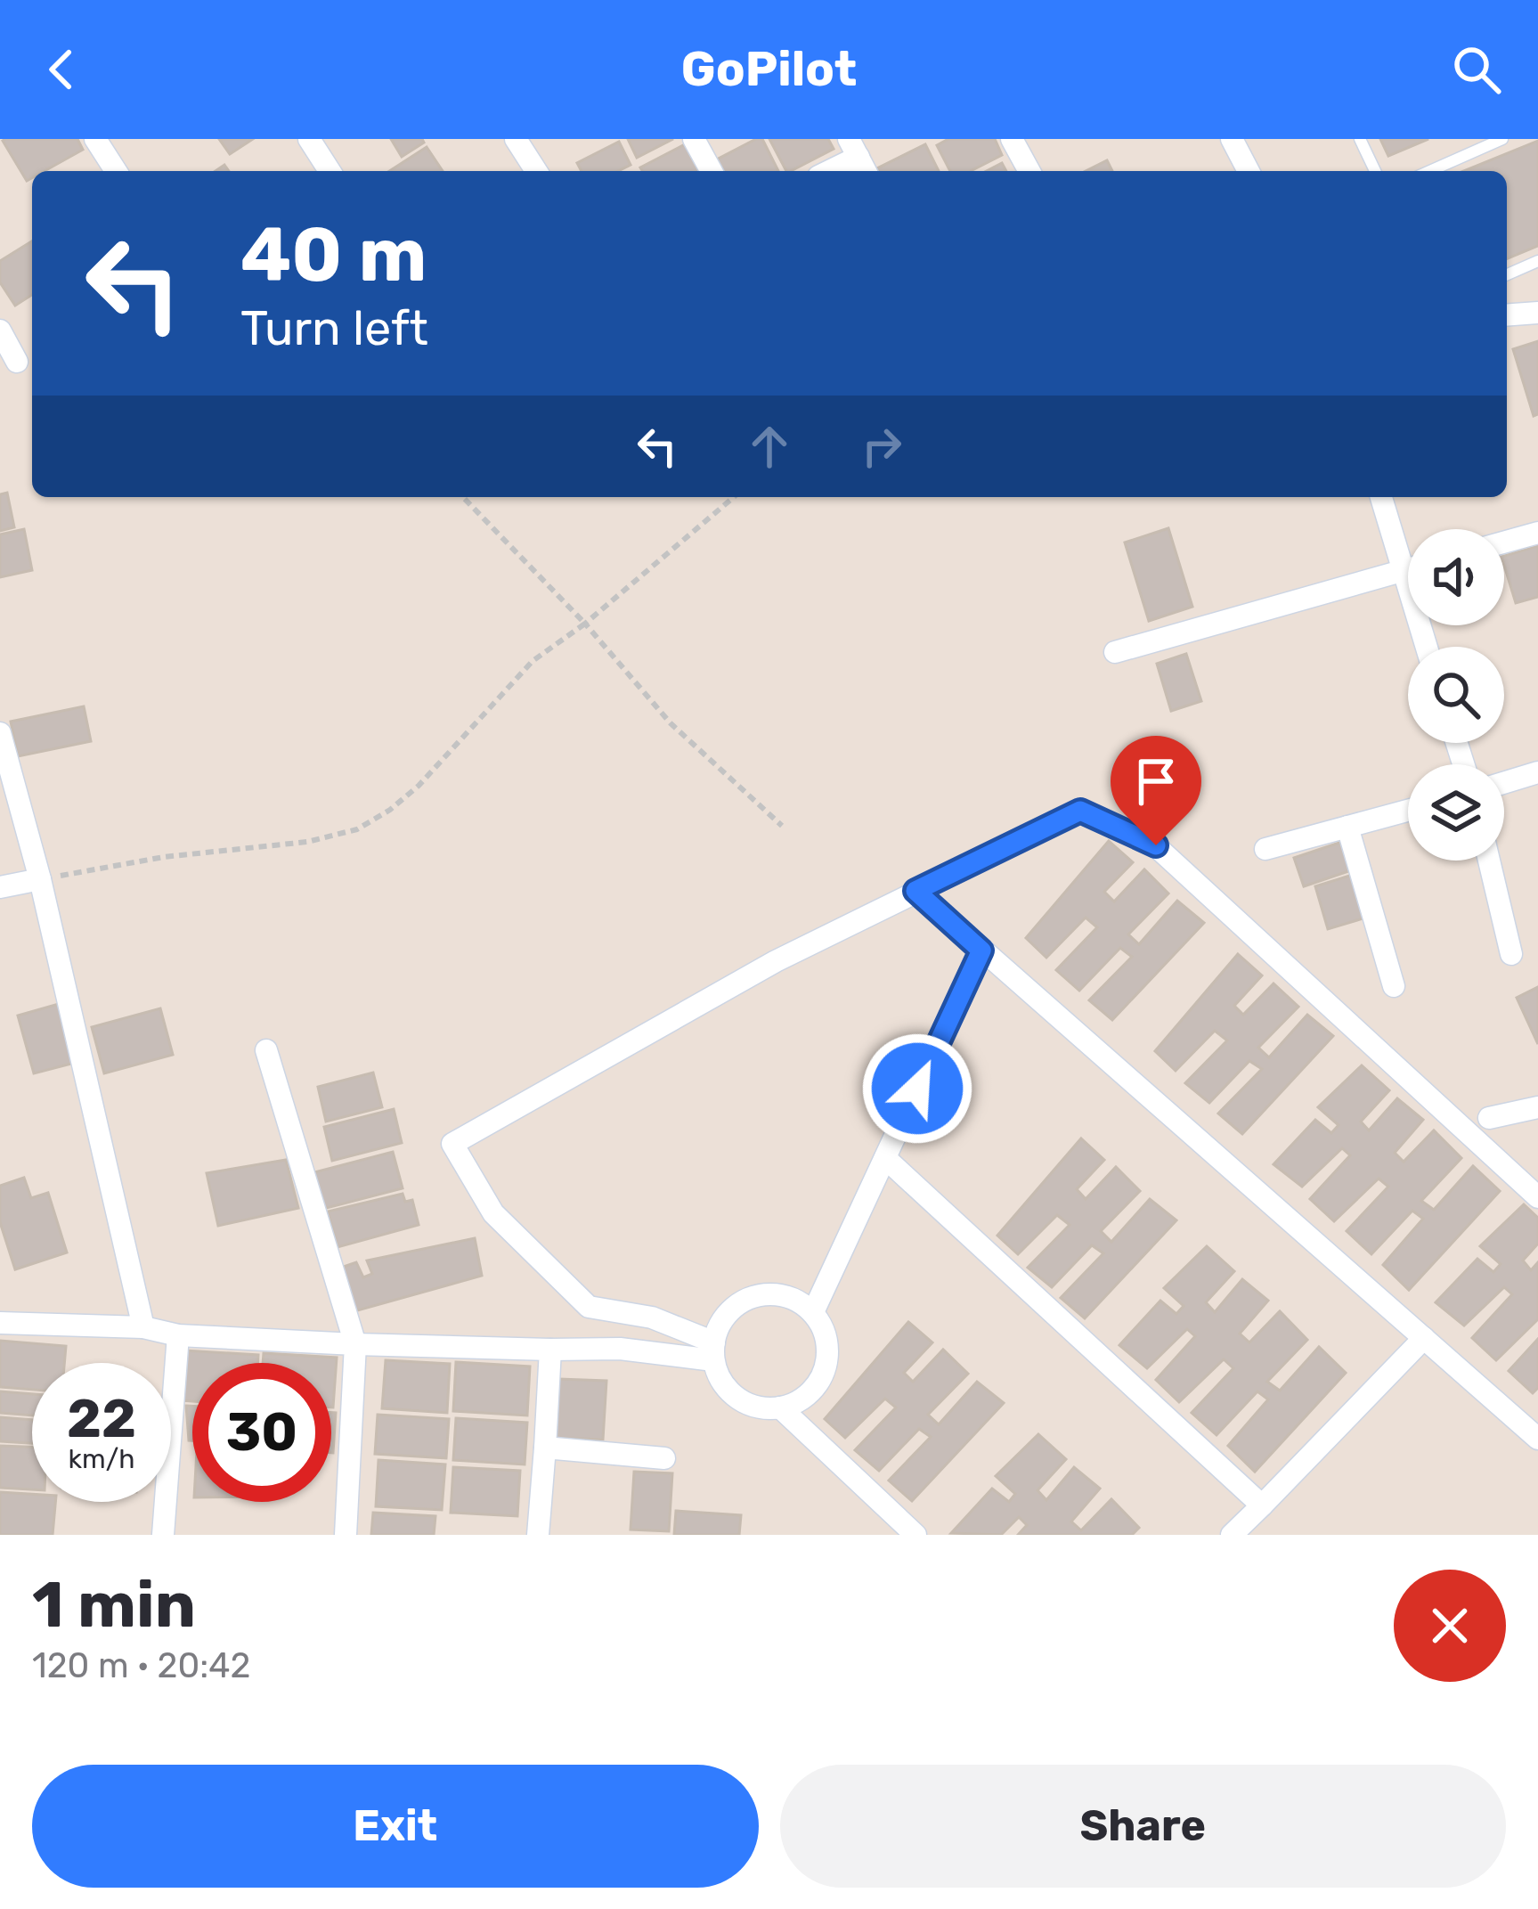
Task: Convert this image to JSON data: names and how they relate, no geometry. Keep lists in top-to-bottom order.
{
  "page": {
    "header": "GoPilot",
    "turn": ["40 m", "Turn left"],
    "speed": "22 km/h",
    "limit": "30",
    "heading": ["1 min", "120 m · 20:42"],
    "buttons": ["Exit", "Share"]
  }
}
